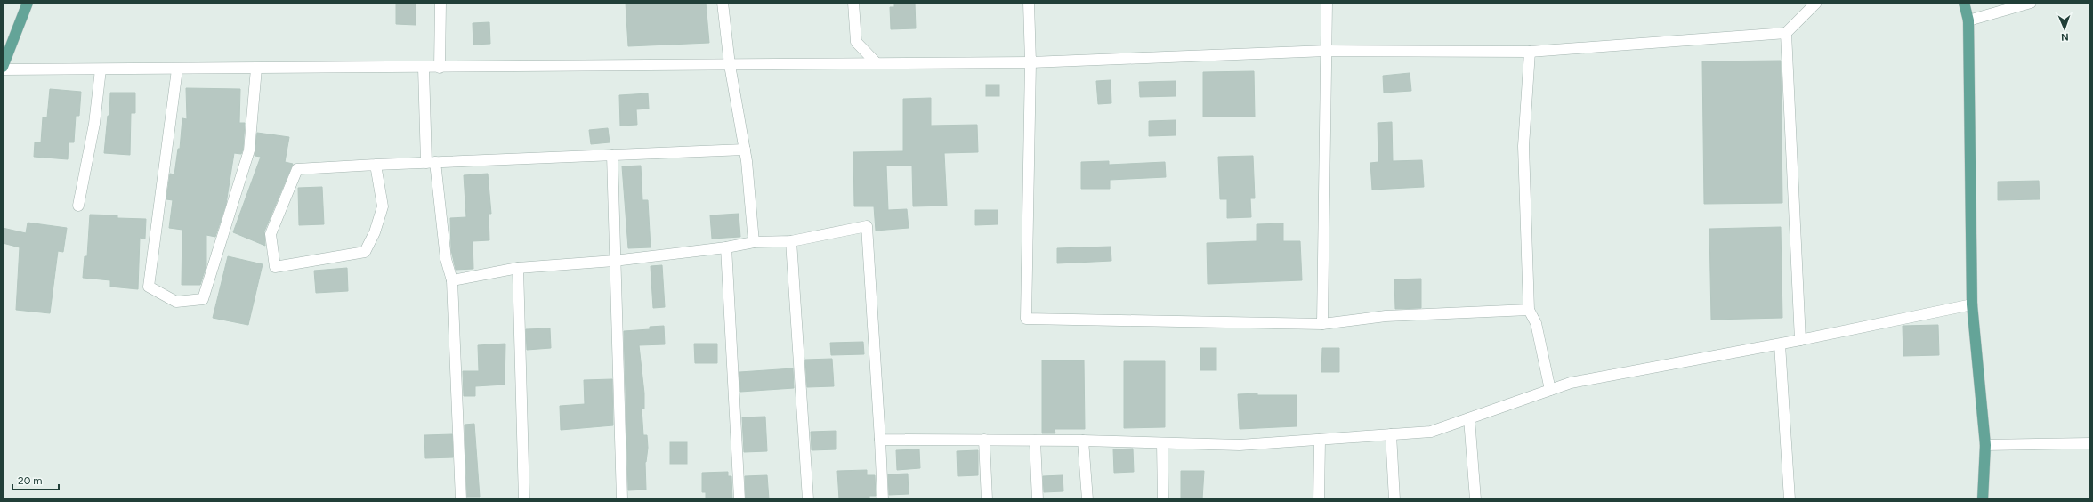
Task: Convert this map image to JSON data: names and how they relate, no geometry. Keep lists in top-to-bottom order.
{
  "scale_bar": "20 m",
  "north": "bottom"
}
